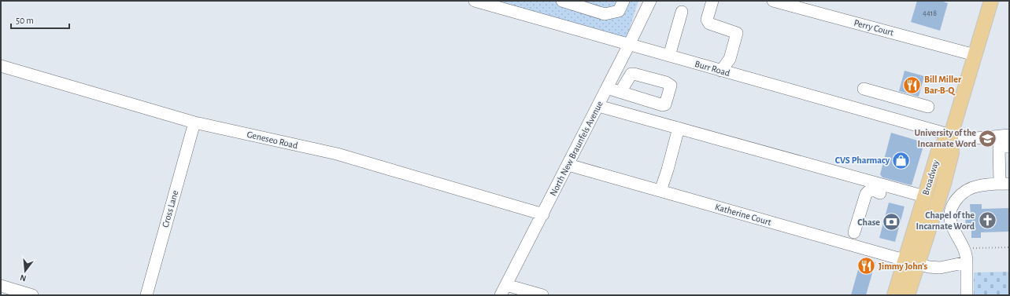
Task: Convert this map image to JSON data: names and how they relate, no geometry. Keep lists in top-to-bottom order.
{
  "streets": {
    "main road": ["Broadway"],
    "street": [
      "Perry Court",
      "Burr Road",
      "Geneseo Road",
      "North New Braunfels Avenue",
      "Cross Lane",
      "Katherine Court"
    ]
  },
  "crossings": [
    ["Perry Court", "Broadway"],
    ["Burr Road", "North New Braunfels Avenue"],
    ["Burr Road", "Broadway"],
    ["Geneseo Road", "North New Braunfels Avenue"],
    ["Geneseo Road", "Cross Lane"],
    ["North New Braunfels Avenue", "Katherine Court"],
    ["Broadway", "Katherine Court"]
  ],
  "places": {
    "restaurant": ["Bill Miller Bar-B-Q", "Jimmy John's"],
    "school or university": ["University of the Incarnate Word"],
    "shop": ["CVS Pharmacy"],
    "church": ["Chapel of the Incarnate Word"],
    "bank": ["Chase"]
  },
  "house_numbers": ["4418"],
  "scale_bar": "50 m",
  "north": "bottom"
}
